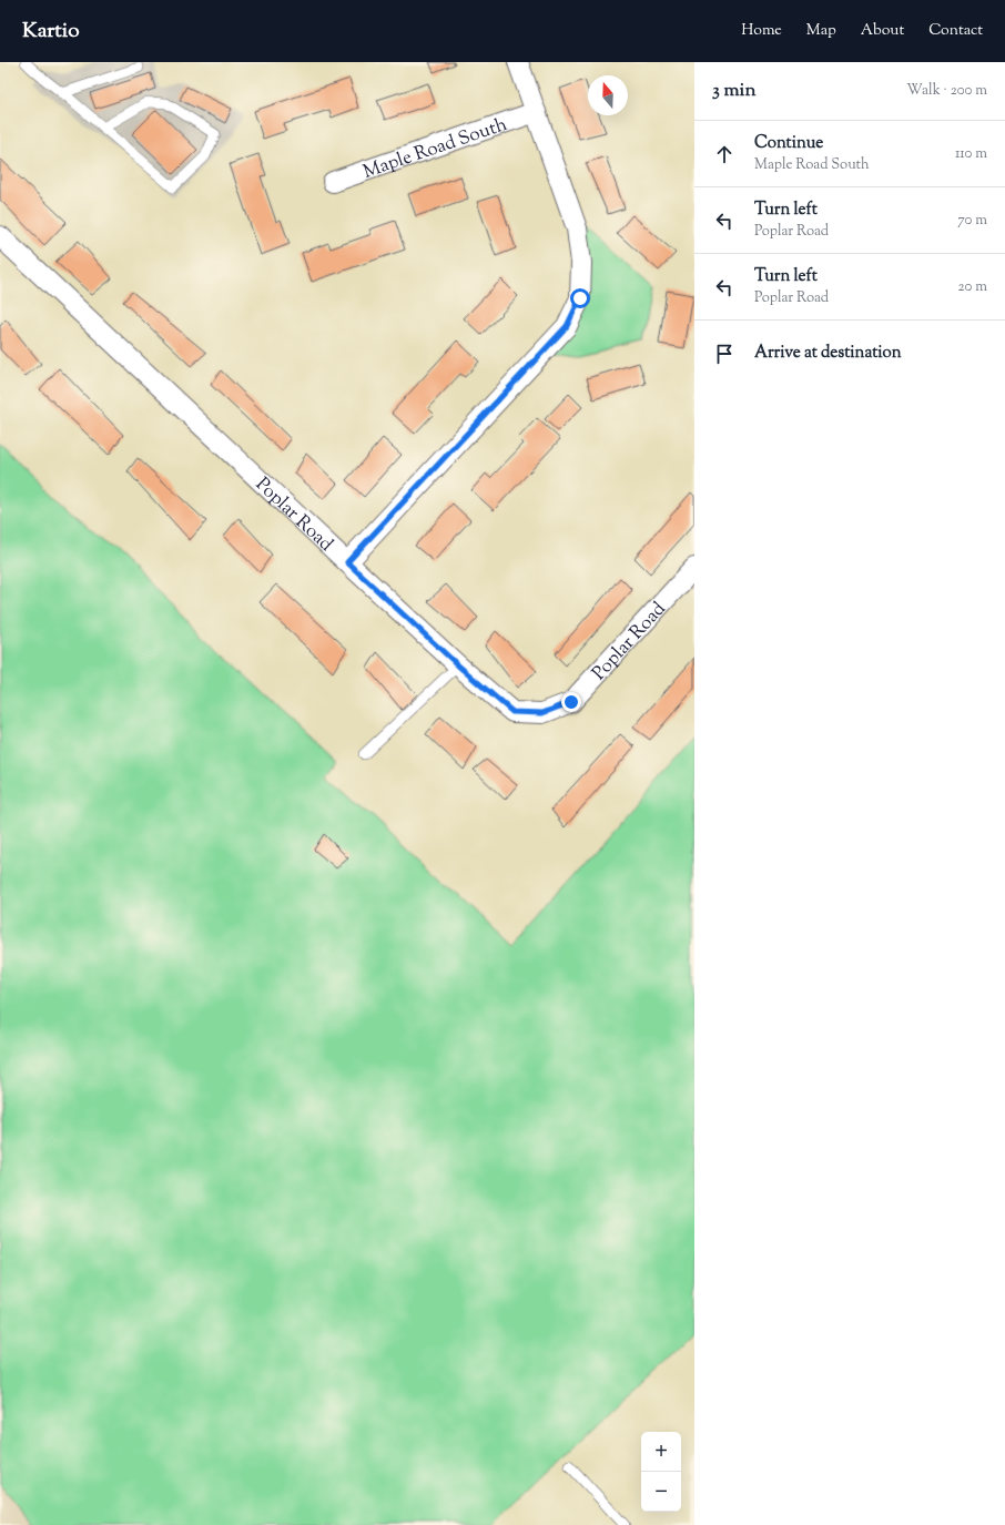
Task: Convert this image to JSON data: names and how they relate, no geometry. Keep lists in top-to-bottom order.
{
  "streets": {
    "street": ["Maple Road South", "Poplar Road"]
  },
  "north": "top",
  "page": {
    "header": "Kartio",
    "nav": [
      "Home",
      "Map",
      "About",
      "Contact"
    ],
    "heading": ["3 min", "Walk · 200 m"],
    "list": [
      ["Continue", "Maple Road South", "110 m"],
      ["Turn left", "Poplar Road", "70 m"],
      ["Turn left", "Poplar Road", "20 m"],
      "Arrive at destination"
    ],
    "map_buttons": ["+", "−"]
  }
}
